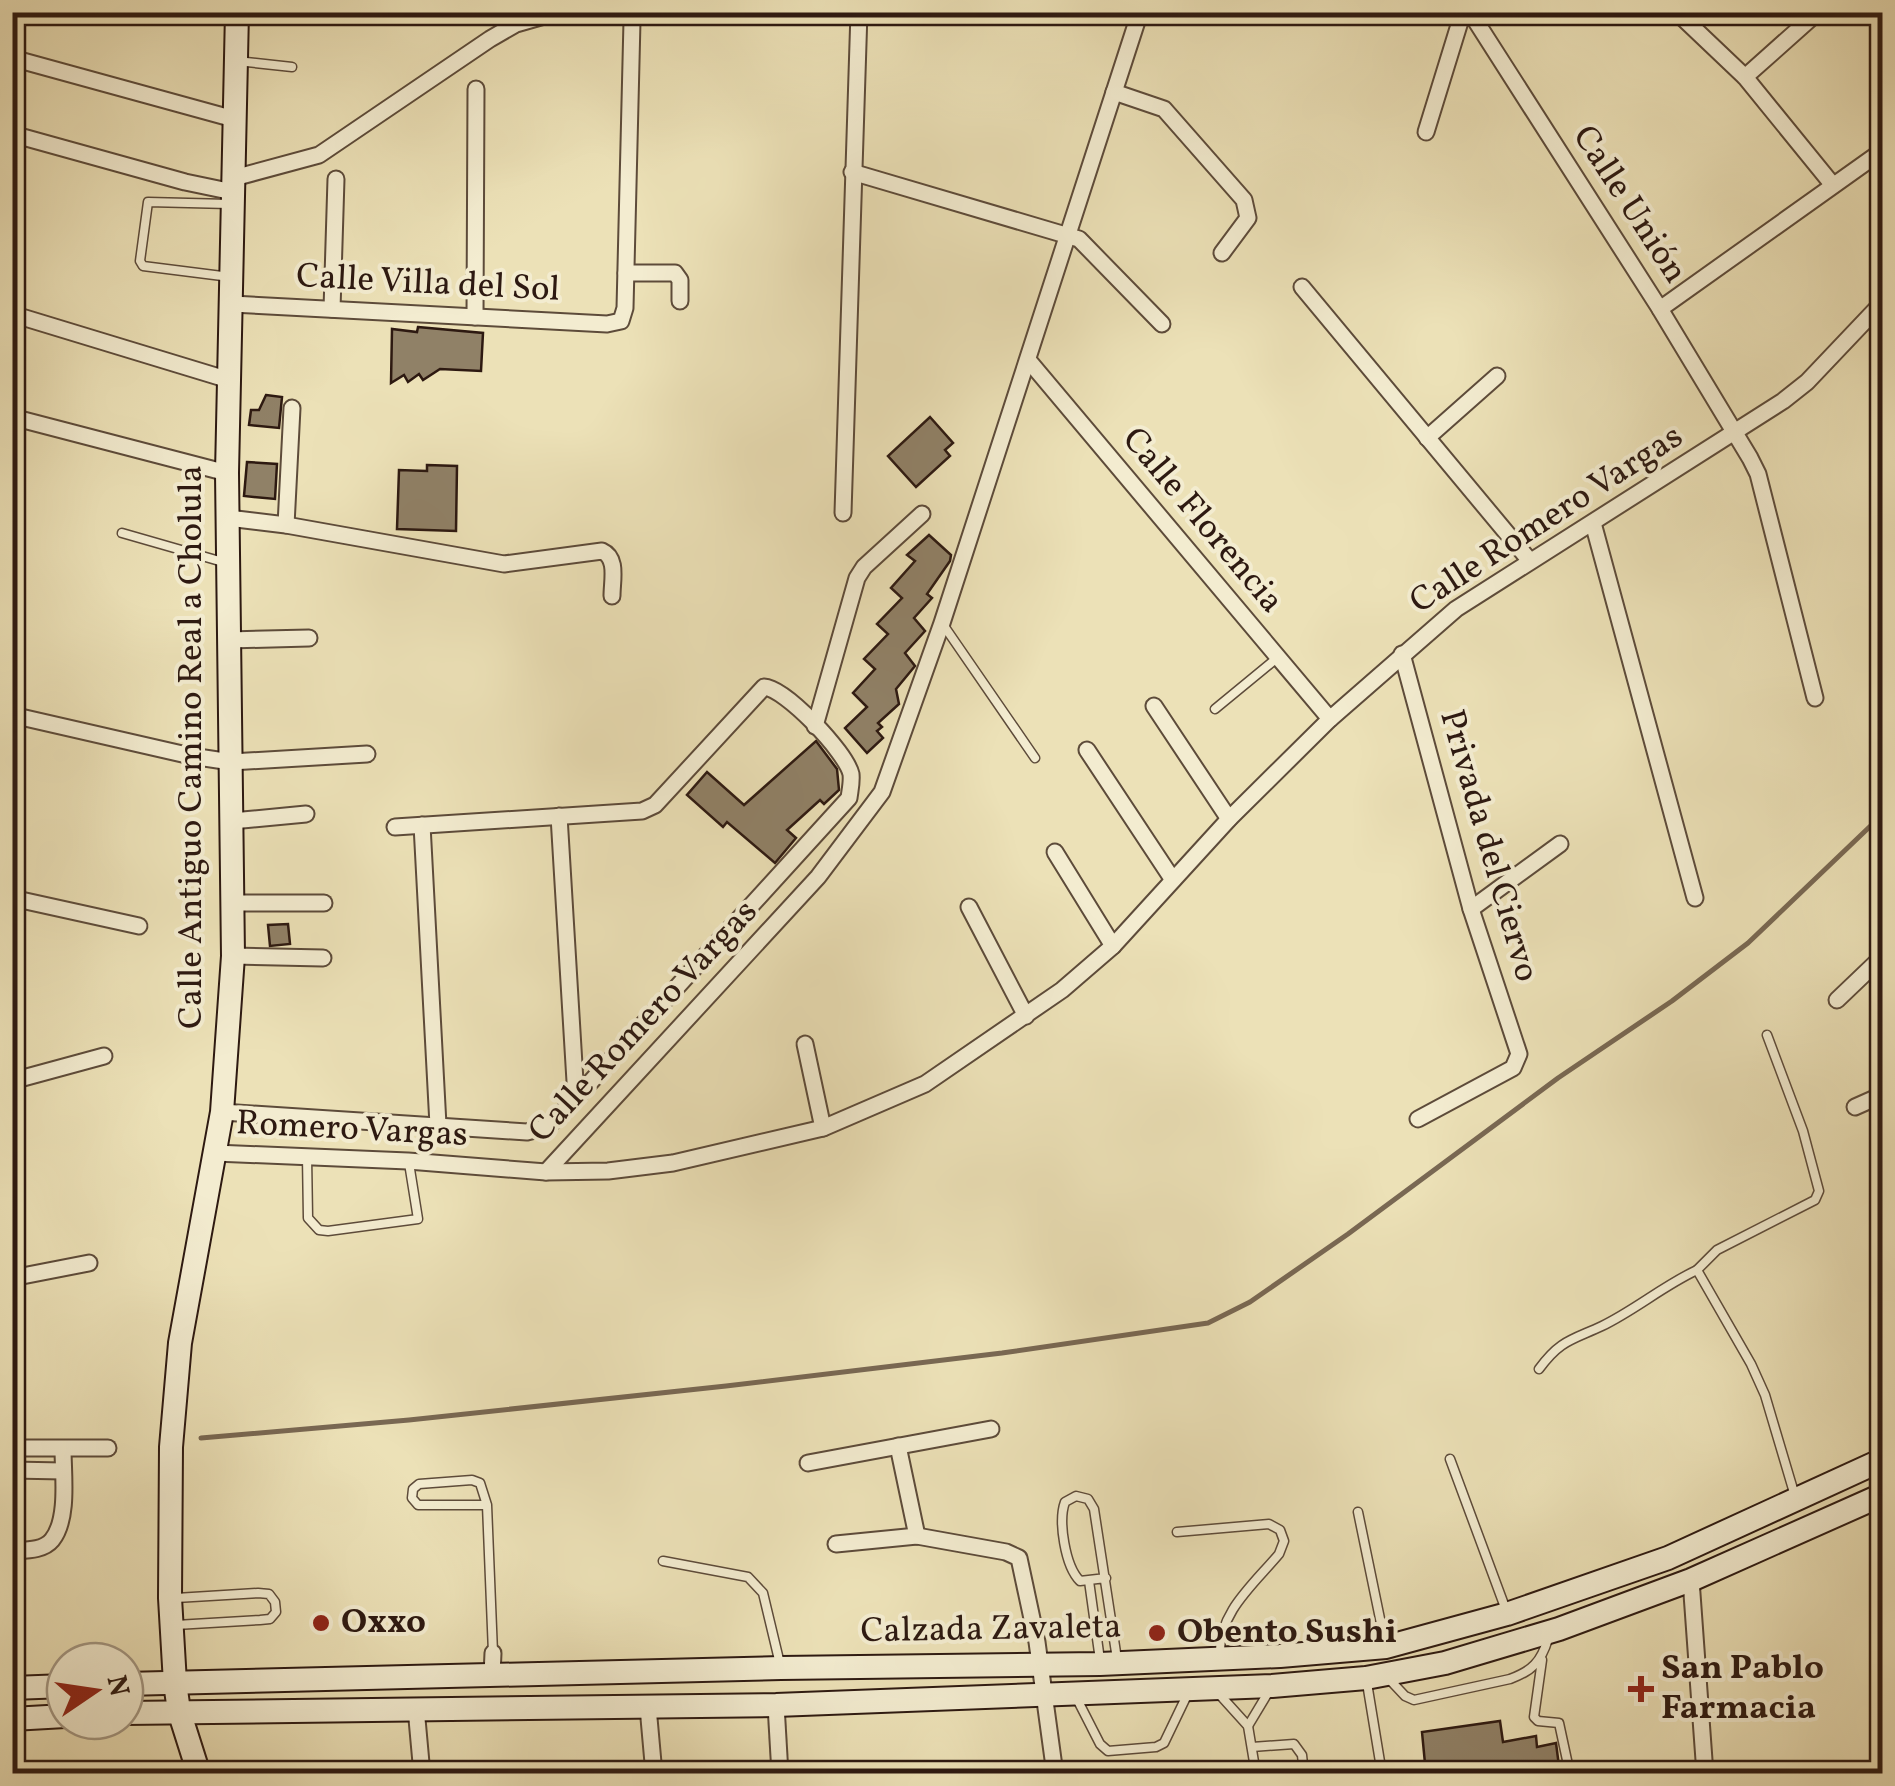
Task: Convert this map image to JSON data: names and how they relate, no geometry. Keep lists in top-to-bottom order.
{
  "streets": {
    "main road": ["Calle Antiguo Camino Real a Cholula", "Calzada Zavaleta"],
    "street": [
      "Calle Unión",
      "Calle Villa del Sol",
      "Calle Romero Vargas",
      "Calle Florencia",
      "Privada del Ciervo",
      "Romero Vargas"
    ]
  },
  "crossings": [
    ["Calle Unión", "Calle Romero Vargas"],
    ["Calle Villa del Sol", "Calle Antiguo Camino Real a Cholula"],
    ["Calle Romero Vargas", "Calle Florencia"],
    ["Calle Romero Vargas", "Privada del Ciervo"],
    ["Calle Romero Vargas", "Romero Vargas"],
    ["Calle Antiguo Camino Real a Cholula", "Romero Vargas"],
    ["Calle Antiguo Camino Real a Cholula", "Calzada Zavaleta"]
  ],
  "places": {
    "other": ["Oxxo", "Obento Sushi"],
    "health": ["San Pablo Farmacia"]
  },
  "north": "right"
}
